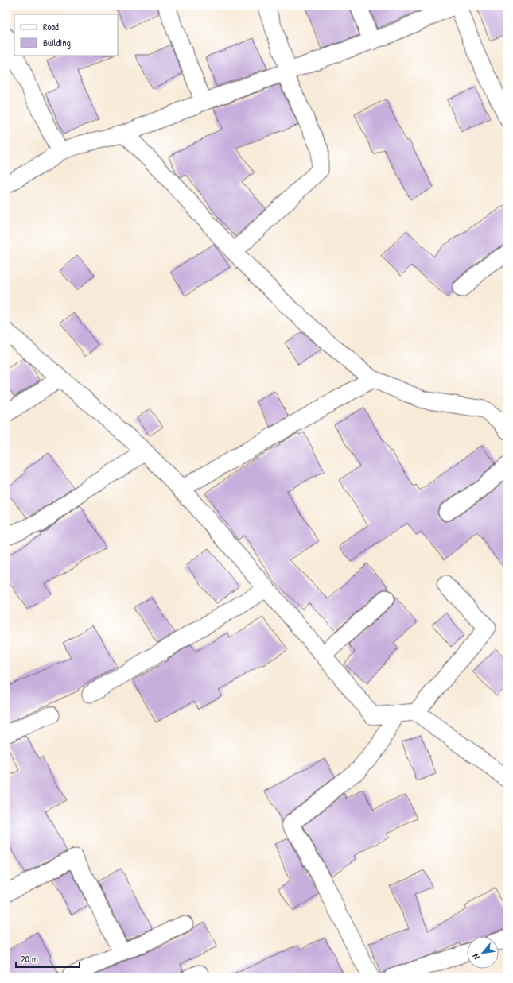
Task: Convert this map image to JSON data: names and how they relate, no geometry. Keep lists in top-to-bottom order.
{
  "legend": ["Road", "Building"],
  "scale_bar": "20 m",
  "north": "bottom left"
}
